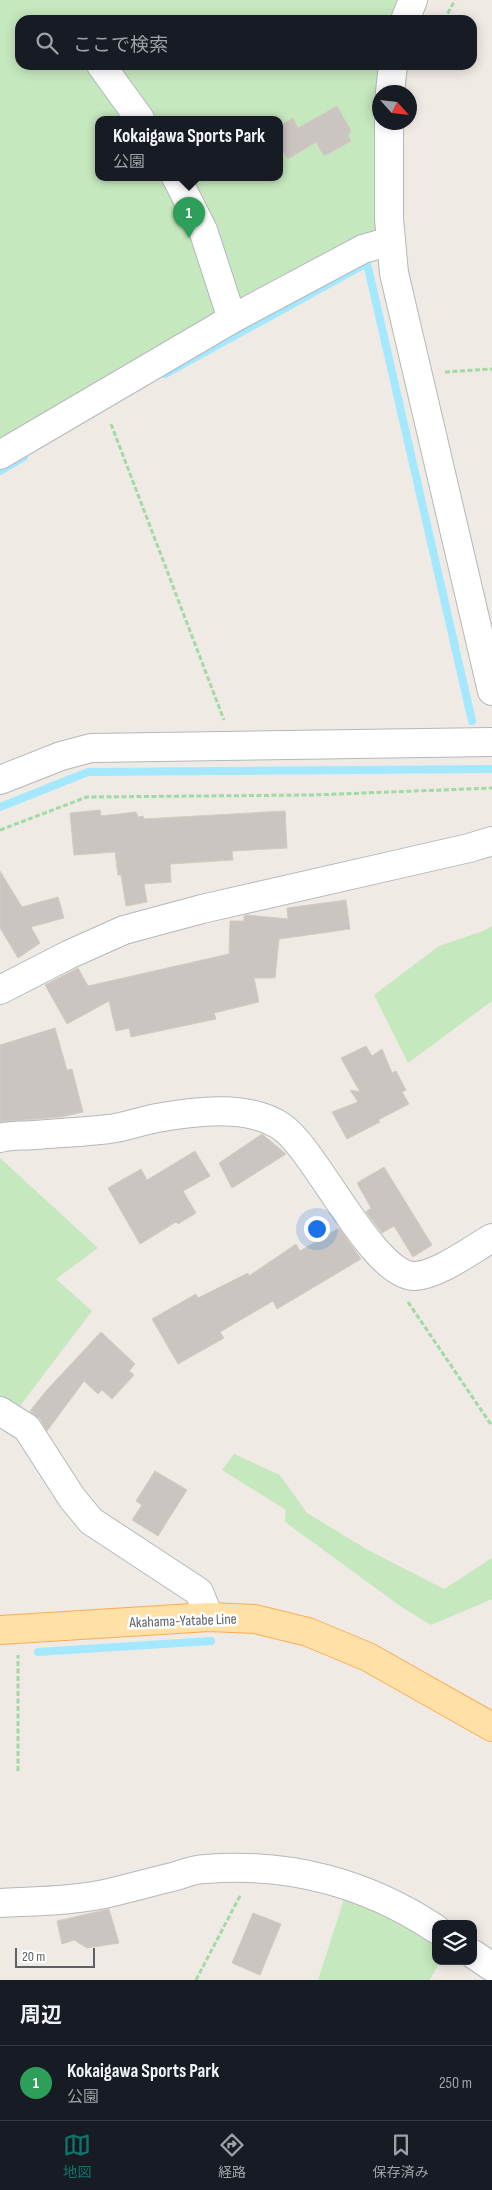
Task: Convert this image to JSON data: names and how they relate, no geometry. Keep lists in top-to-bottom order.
{
  "streets": {
    "main road": ["Akahama-Yatabe Line"]
  },
  "scale_bar": "20 m",
  "north": "bottom right",
  "page": {
    "search": "ここで検索",
    "popup": ["Kokaigawa Sports Park", "公園"],
    "pins": "1",
    "scale": "20 m",
    "heading": "周辺",
    "list": [
      {
        "mark": "1",
        "name": "Kokaigawa Sports Park",
        "note": "公園",
        "value": "250 m"
      }
    ],
    "nav": ["地図", "経路", "保存済み"]
  }
}
